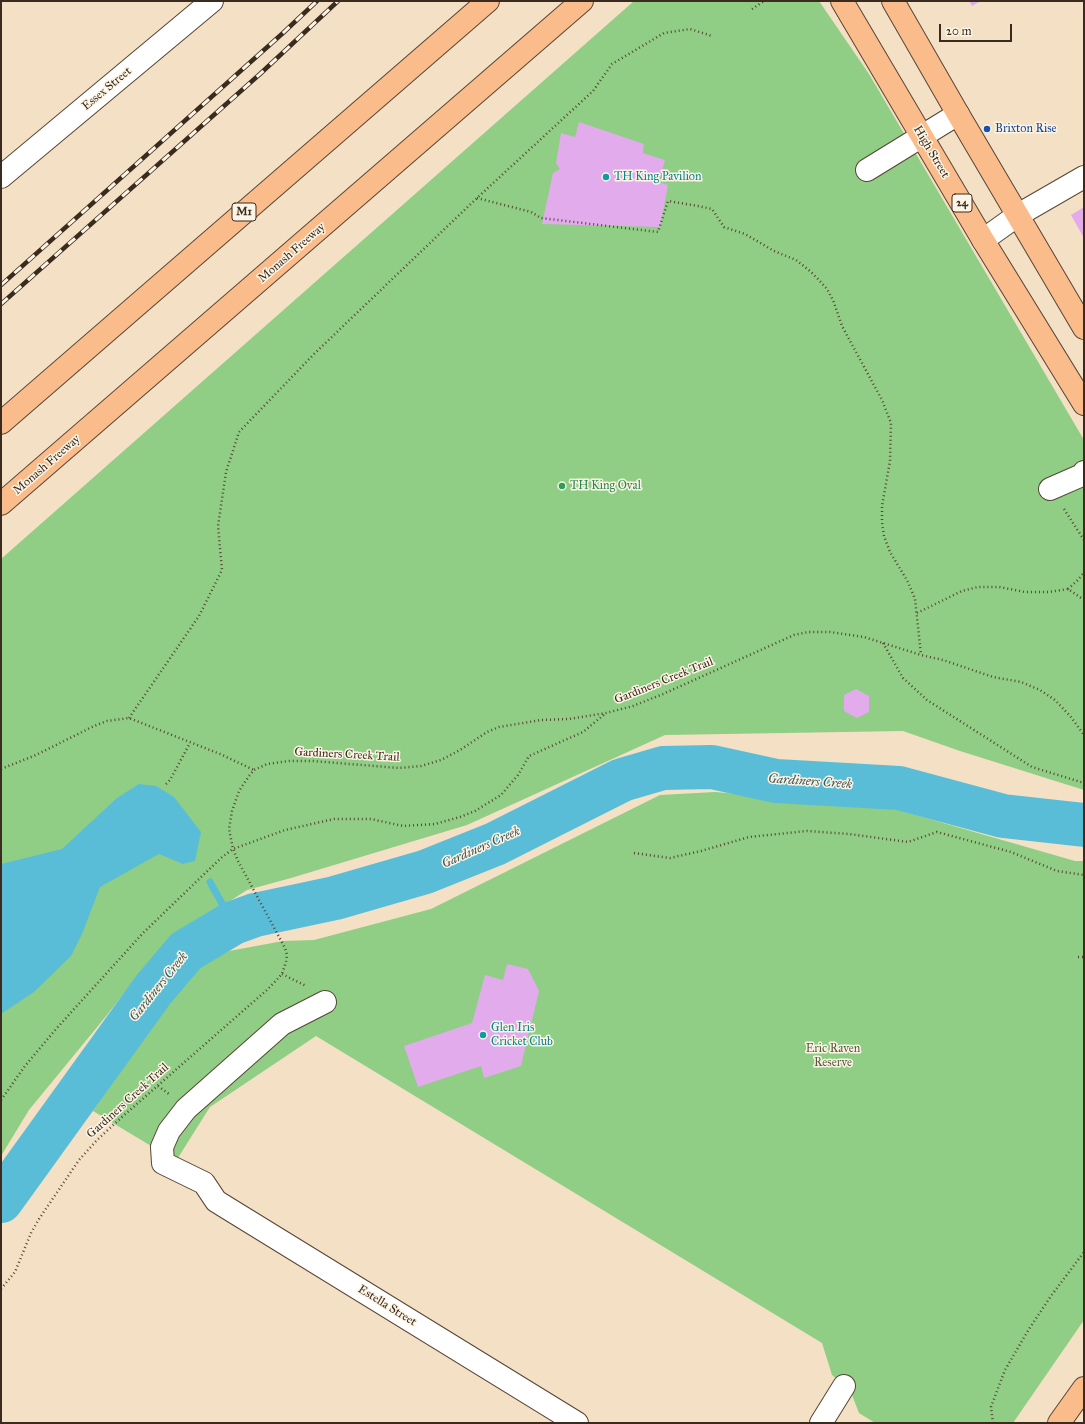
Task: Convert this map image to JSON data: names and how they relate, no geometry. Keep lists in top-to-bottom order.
{
  "streets": {
    "main road": [
      "High Street",
      "24",
      "M1",
      "Monash Freeway"
    ],
    "street": ["Essex Street", "Estella Street"],
    "path": ["Gardiners Creek Trail"]
  },
  "water": ["Gardiners Creek"],
  "parks": ["Eric Raven Reserve"],
  "places": [
    "Brixton Rise",
    "TH King Pavilion",
    "TH King Oval",
    "Glen Iris Cricket Club"
  ],
  "scale_bar": "20 m"
}
